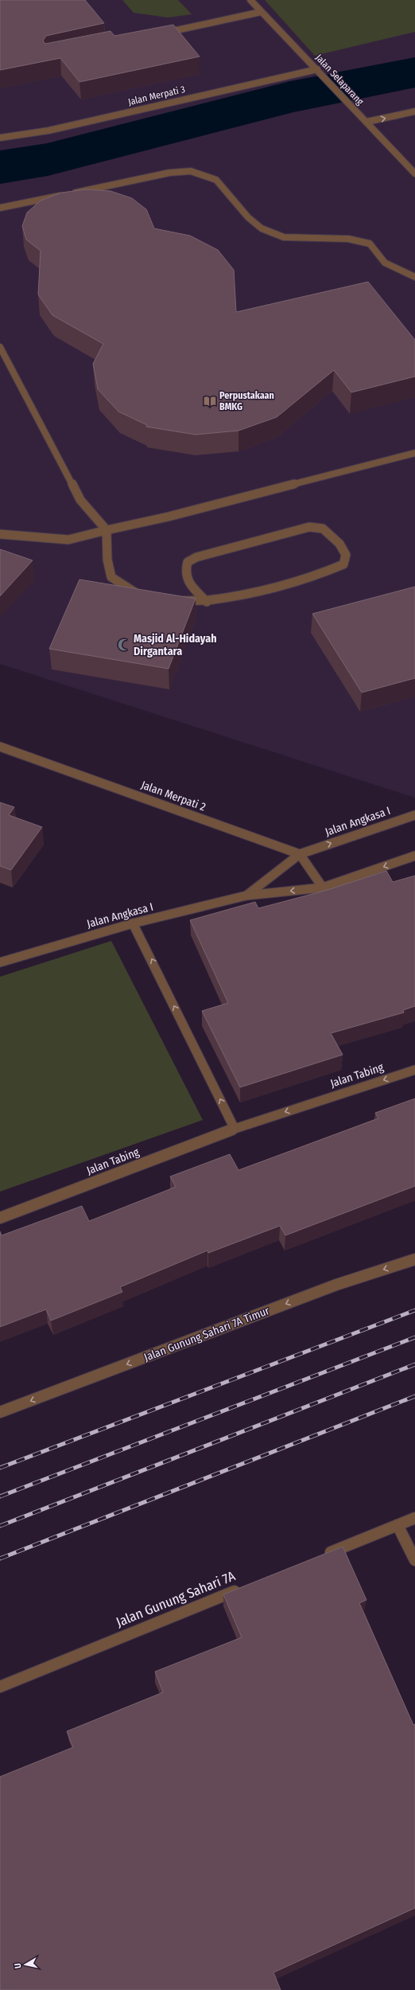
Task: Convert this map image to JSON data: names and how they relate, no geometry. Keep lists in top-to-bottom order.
{
  "streets": {
    "street": [
      "Jalan Selaparang",
      "Jalan Merpati 3",
      "Jalan Merpati 2",
      "Jalan Angkasa I",
      "Jalan Tabing",
      "Jalan Gunung Sahari 7A Timur",
      "Jalan Gunung Sahari 7A"
    ]
  },
  "crossings": [
    ["Jalan Selaparang", "Jalan Merpati 3"],
    ["Jalan Merpati 2", "Jalan Angkasa I"]
  ],
  "one_way": ["Jalan Tabing", "Jalan Gunung Sahari 7A Timur"],
  "places": {
    "library": ["Perpustakaan BMKG"],
    "mosque": ["Masjid Al-Hidayah Dirgantara"]
  },
  "north": "left"
}
